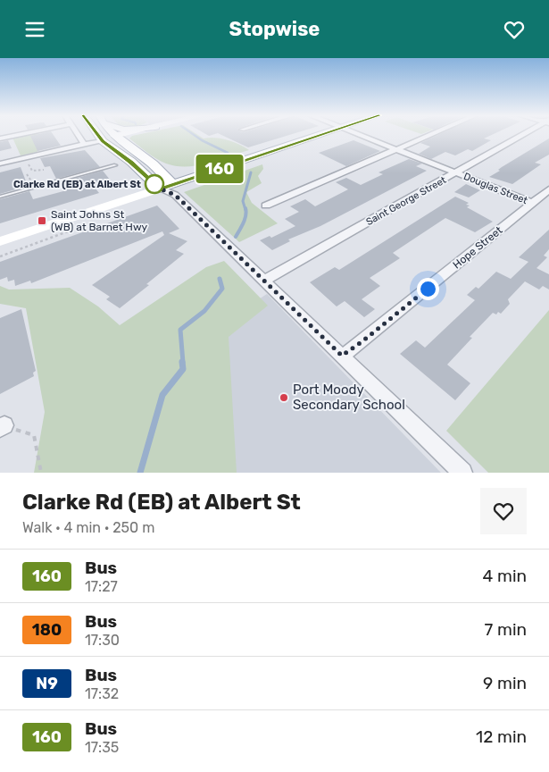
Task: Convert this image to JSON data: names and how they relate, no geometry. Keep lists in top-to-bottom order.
{
  "streets": {
    "street": ["Douglas Street", "Saint George Street", "Hope Street"]
  },
  "crossings": [
    ["Douglas Street", "Saint George Street"],
    ["Douglas Street", "Hope Street"]
  ],
  "places": {
    "other": ["Clarke Rd (EB) at Albert St", "Port Moody Secondary School"],
    "transit": ["Saint Johns St (WB) at Barnet Hwy"]
  },
  "lines": ["bus line 160"],
  "page": {
    "header": "Stopwise",
    "on_map": "160",
    "heading": ["Clarke Rd (EB) at Albert St", "Walk · 4 min · 250 m"],
    "list": [
      {
        "mark": "160",
        "name": "Bus",
        "note": "17:27",
        "value": "4 min"
      },
      {
        "mark": "180",
        "name": "Bus",
        "note": "17:30",
        "value": "7 min"
      },
      {
        "mark": "N9",
        "name": "Bus",
        "note": "17:32",
        "value": "9 min"
      },
      {
        "mark": "160",
        "name": "Bus",
        "note": "17:35",
        "value": "12 min"
      }
    ]
  }
}
